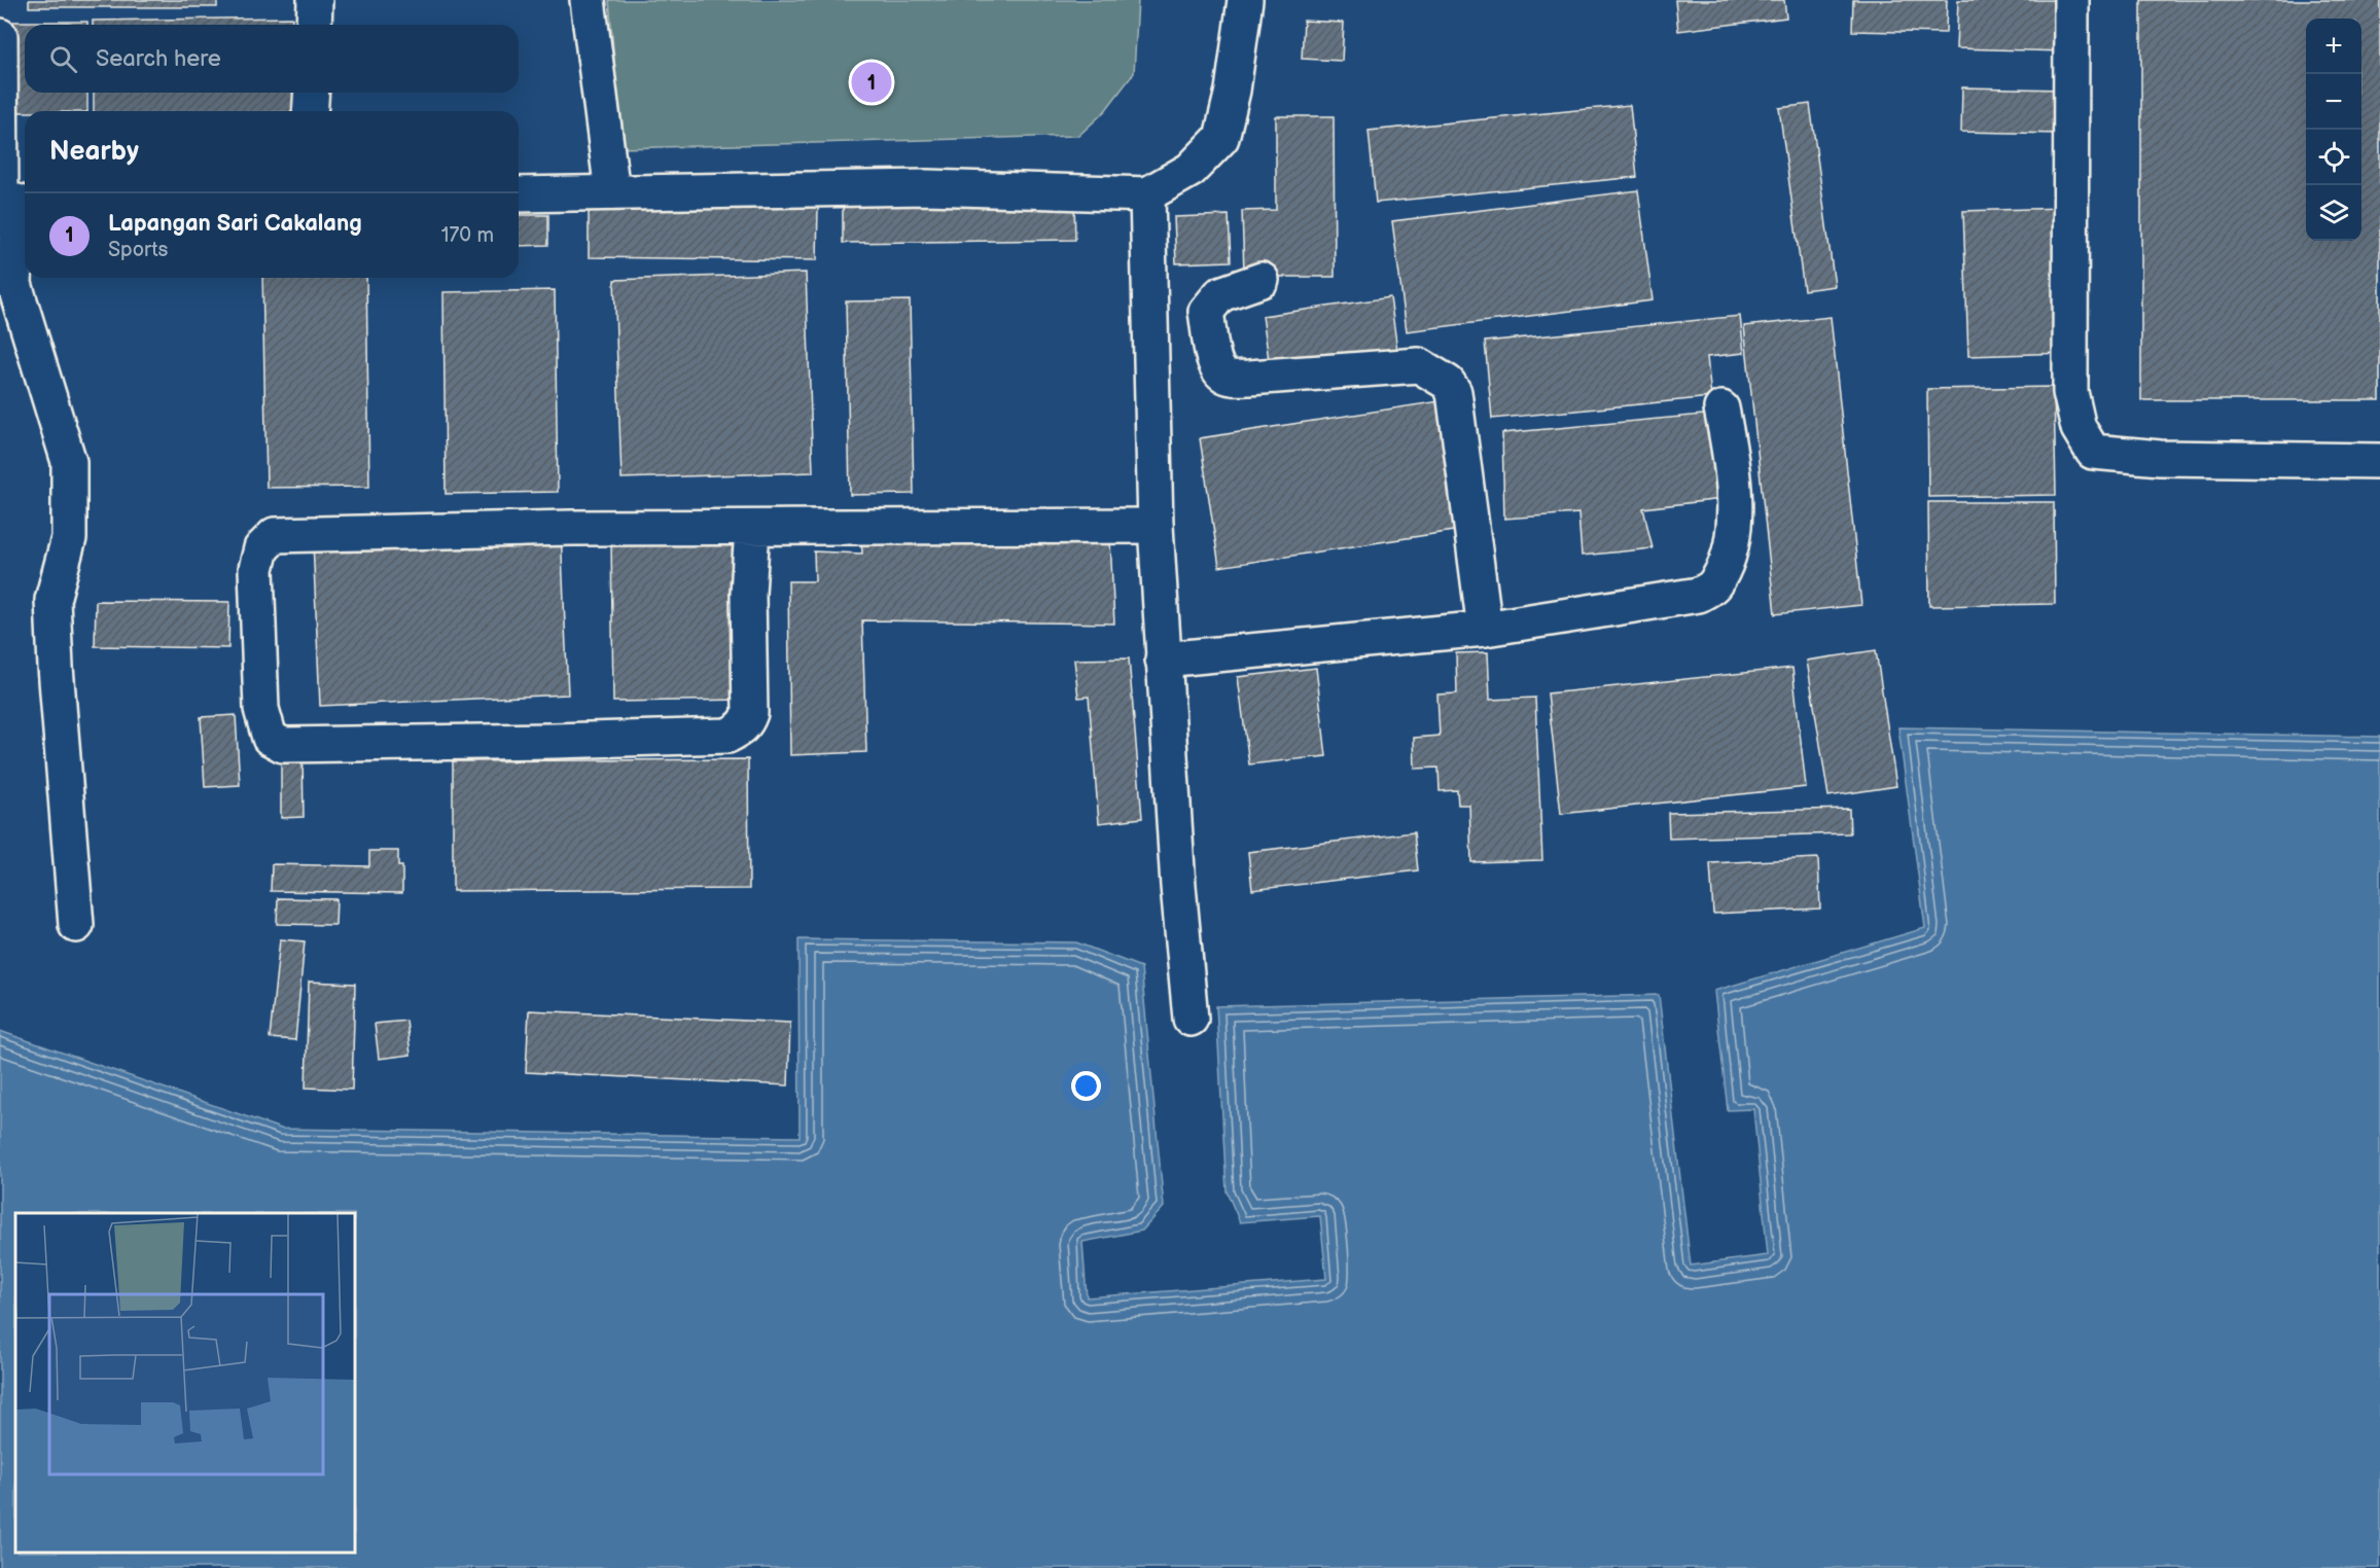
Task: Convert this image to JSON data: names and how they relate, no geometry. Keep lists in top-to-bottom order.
{
  "page": {
    "map_buttons": ["+", "−"],
    "search": "Search here",
    "pins": "1",
    "heading": "Nearby",
    "list": [
      {
        "mark": "1",
        "name": "Lapangan Sari Cakalang",
        "note": "Sports",
        "value": "170 m"
      }
    ]
  }
}
